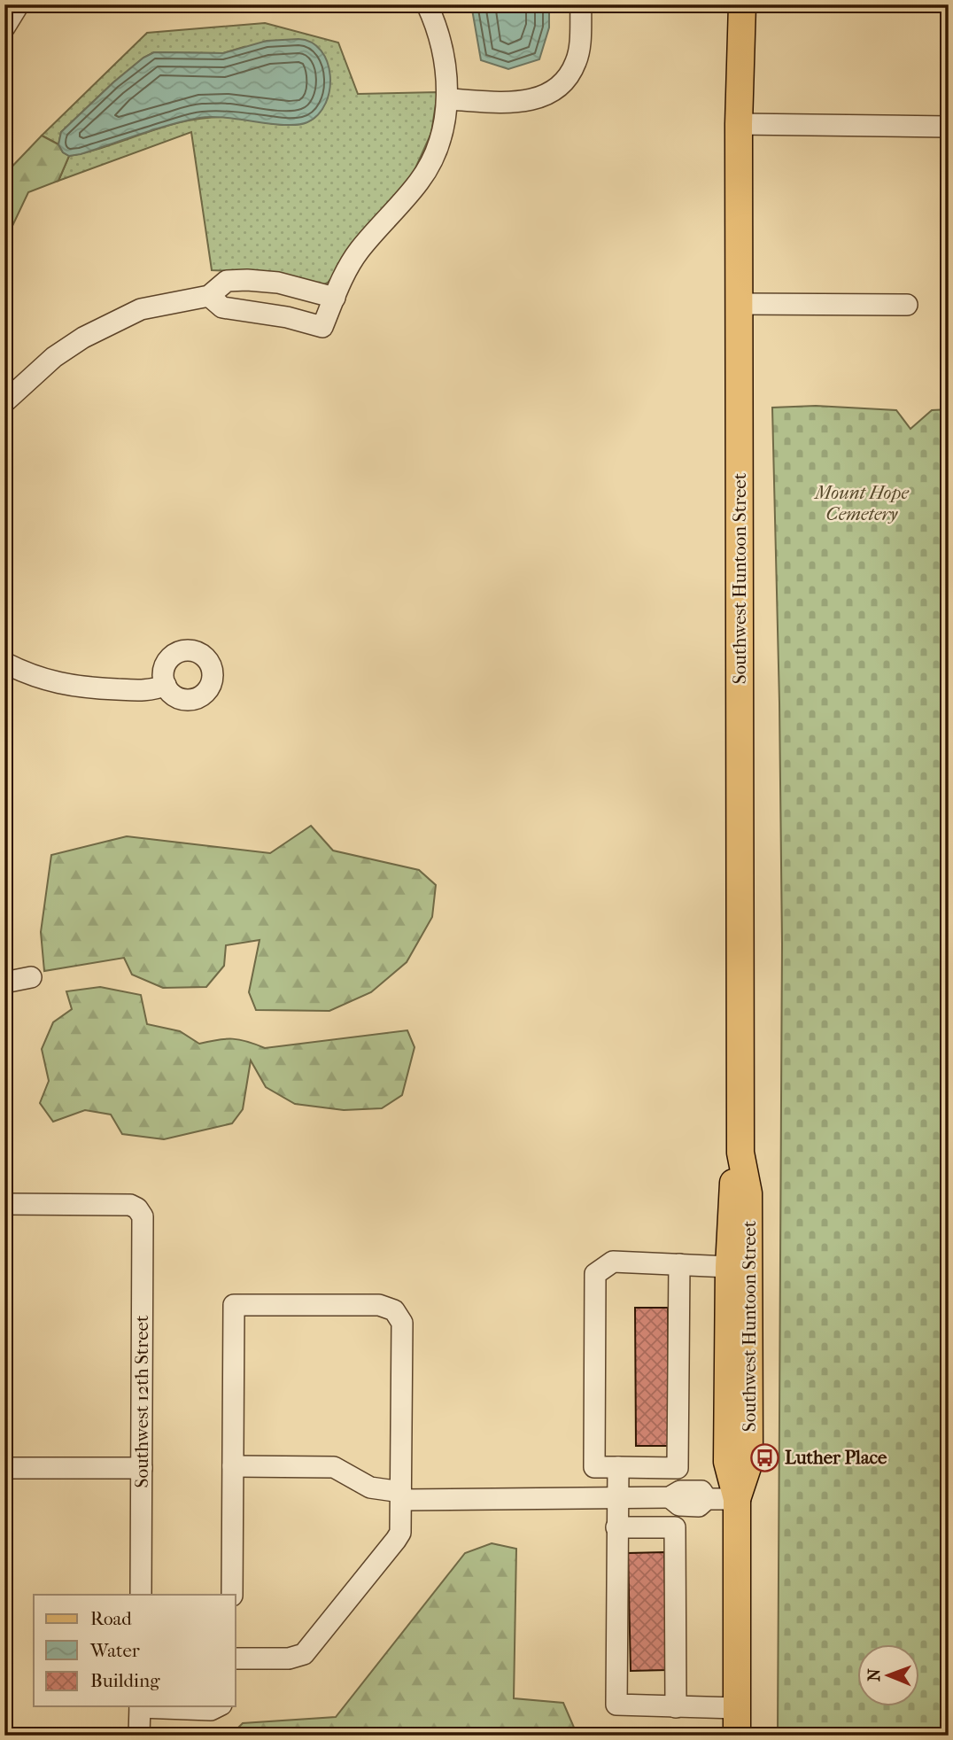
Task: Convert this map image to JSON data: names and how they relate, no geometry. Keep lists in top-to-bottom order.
{
  "streets": {
    "main road": ["Southwest Huntoon Street"],
    "street": ["Southwest 12th Street"]
  },
  "parks": ["Mount Hope Cemetery"],
  "places": {
    "bus stop": ["Luther Place"]
  },
  "legend": ["Road", "Water", "Building"],
  "north": "left"
}
